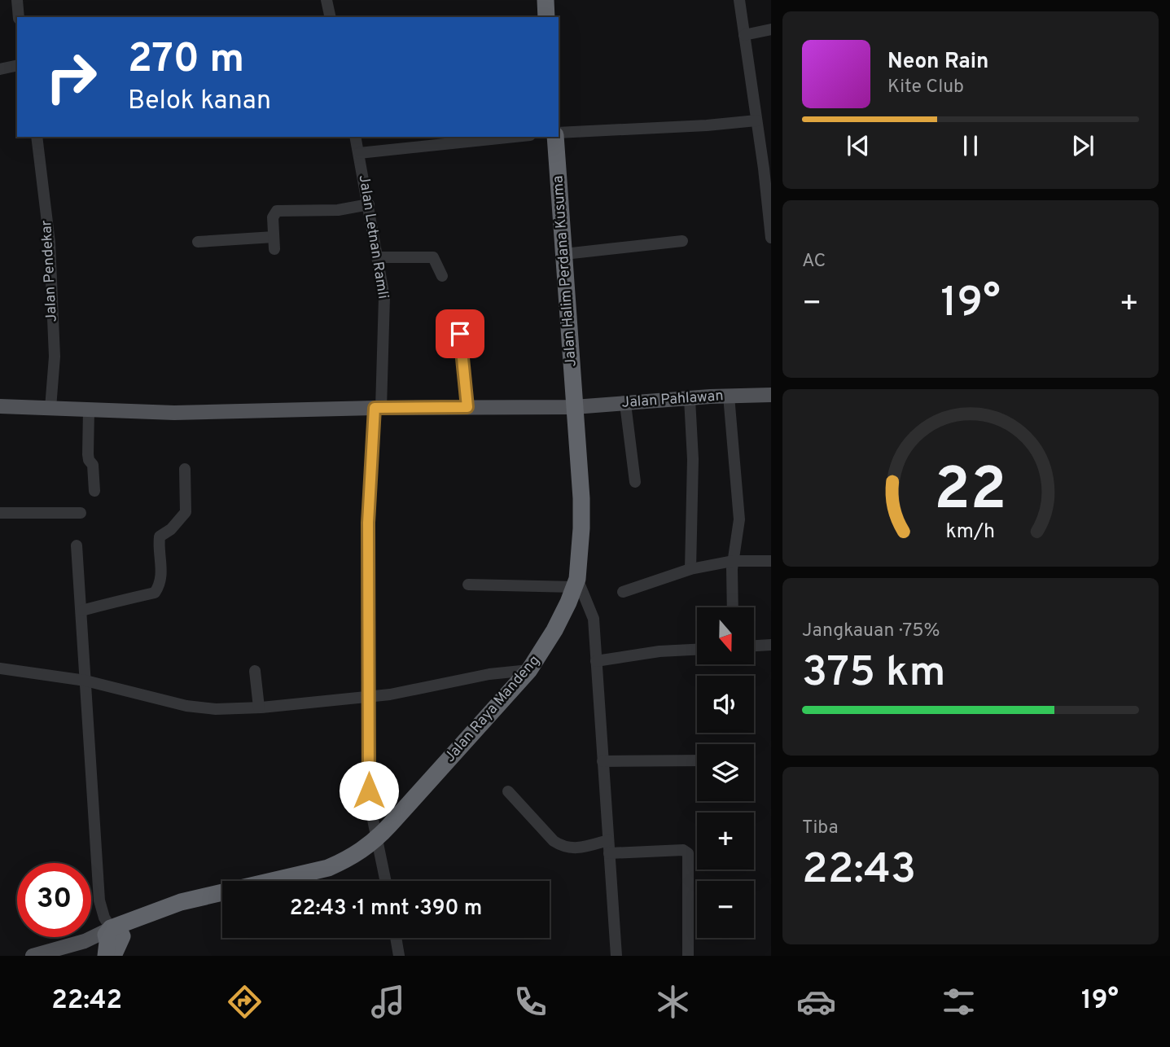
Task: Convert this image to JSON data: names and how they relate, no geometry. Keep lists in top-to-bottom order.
{
  "streets": {
    "highway": ["Jalan Halim Perdana Kusuma", "Jalan Raya Mandeng"],
    "main road": ["Jalan Pahlawan"],
    "street": ["Jalan Letnan Ramli", "Jalan Pendekar"]
  },
  "crossings": [
    ["Jalan Letnan Ramli", "Jalan Pahlawan"],
    ["Jalan Letnan Ramli", "Jalan Raya Mandeng"],
    ["Jalan Pendekar", "Jalan Pahlawan"],
    ["Jalan Halim Perdana Kusuma", "Jalan Pahlawan"],
    ["Jalan Halim Perdana Kusuma", "Jalan Raya Mandeng"],
    ["Jalan Pahlawan", "Jalan Raya Mandeng"]
  ],
  "north": "bottom",
  "page": {
    "turn": ["270 m", "Belok kanan"],
    "song": ["Neon Rain", "Kite Club"],
    "tile": [
      "AC",
      ["Jangkauan · 75%", "375 km"],
      ["Tiba", "22:43"]
    ],
    "heat": ["−", "19°", "+"],
    "map_buttons": ["+", "−"],
    "limit": "30",
    "trip": "22:43 · 1 mnt · 390 m",
    "tabs": ["22:42", "19°"],
    "gauge": ["22", "km/h"]
  }
}
